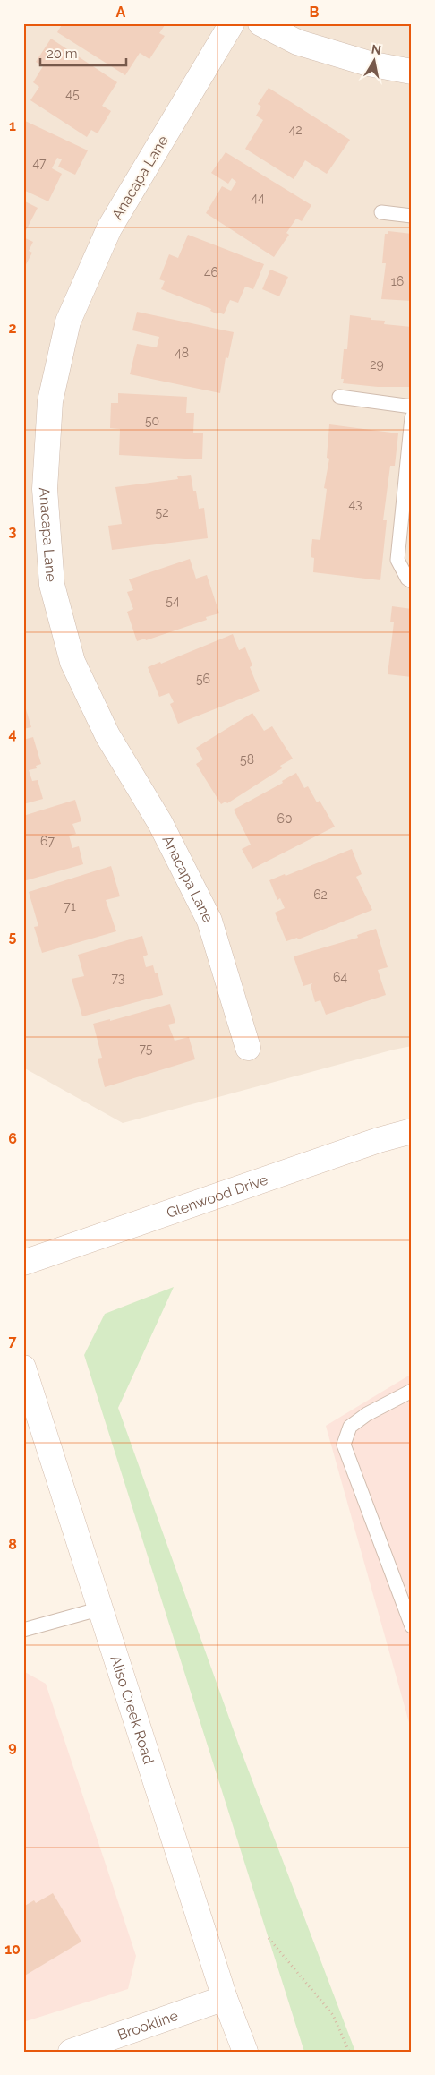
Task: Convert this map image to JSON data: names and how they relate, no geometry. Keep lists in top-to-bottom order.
{
  "streets": {
    "street": [
      "Anacapa Lane",
      "Glenwood Drive",
      "Aliso Creek Road",
      "Brookline"
    ]
  },
  "crossings": [
    ["Aliso Creek Road", "Brookline"]
  ],
  "house_numbers": [
    "45",
    "42",
    "47",
    "44",
    "46",
    "16",
    "48",
    "29",
    "50",
    "43",
    "52",
    "54",
    "56",
    "58",
    "60",
    "67",
    "62",
    "71",
    "64",
    "73",
    "75"
  ],
  "scale_bar": "20 m",
  "north": "top",
  "grid": {
    "columns": ["A", "B"],
    "rows": [
      "1",
      "2",
      "3",
      "4",
      "5",
      "6",
      "7",
      "8",
      "9",
      "10"
    ]
  }
}
